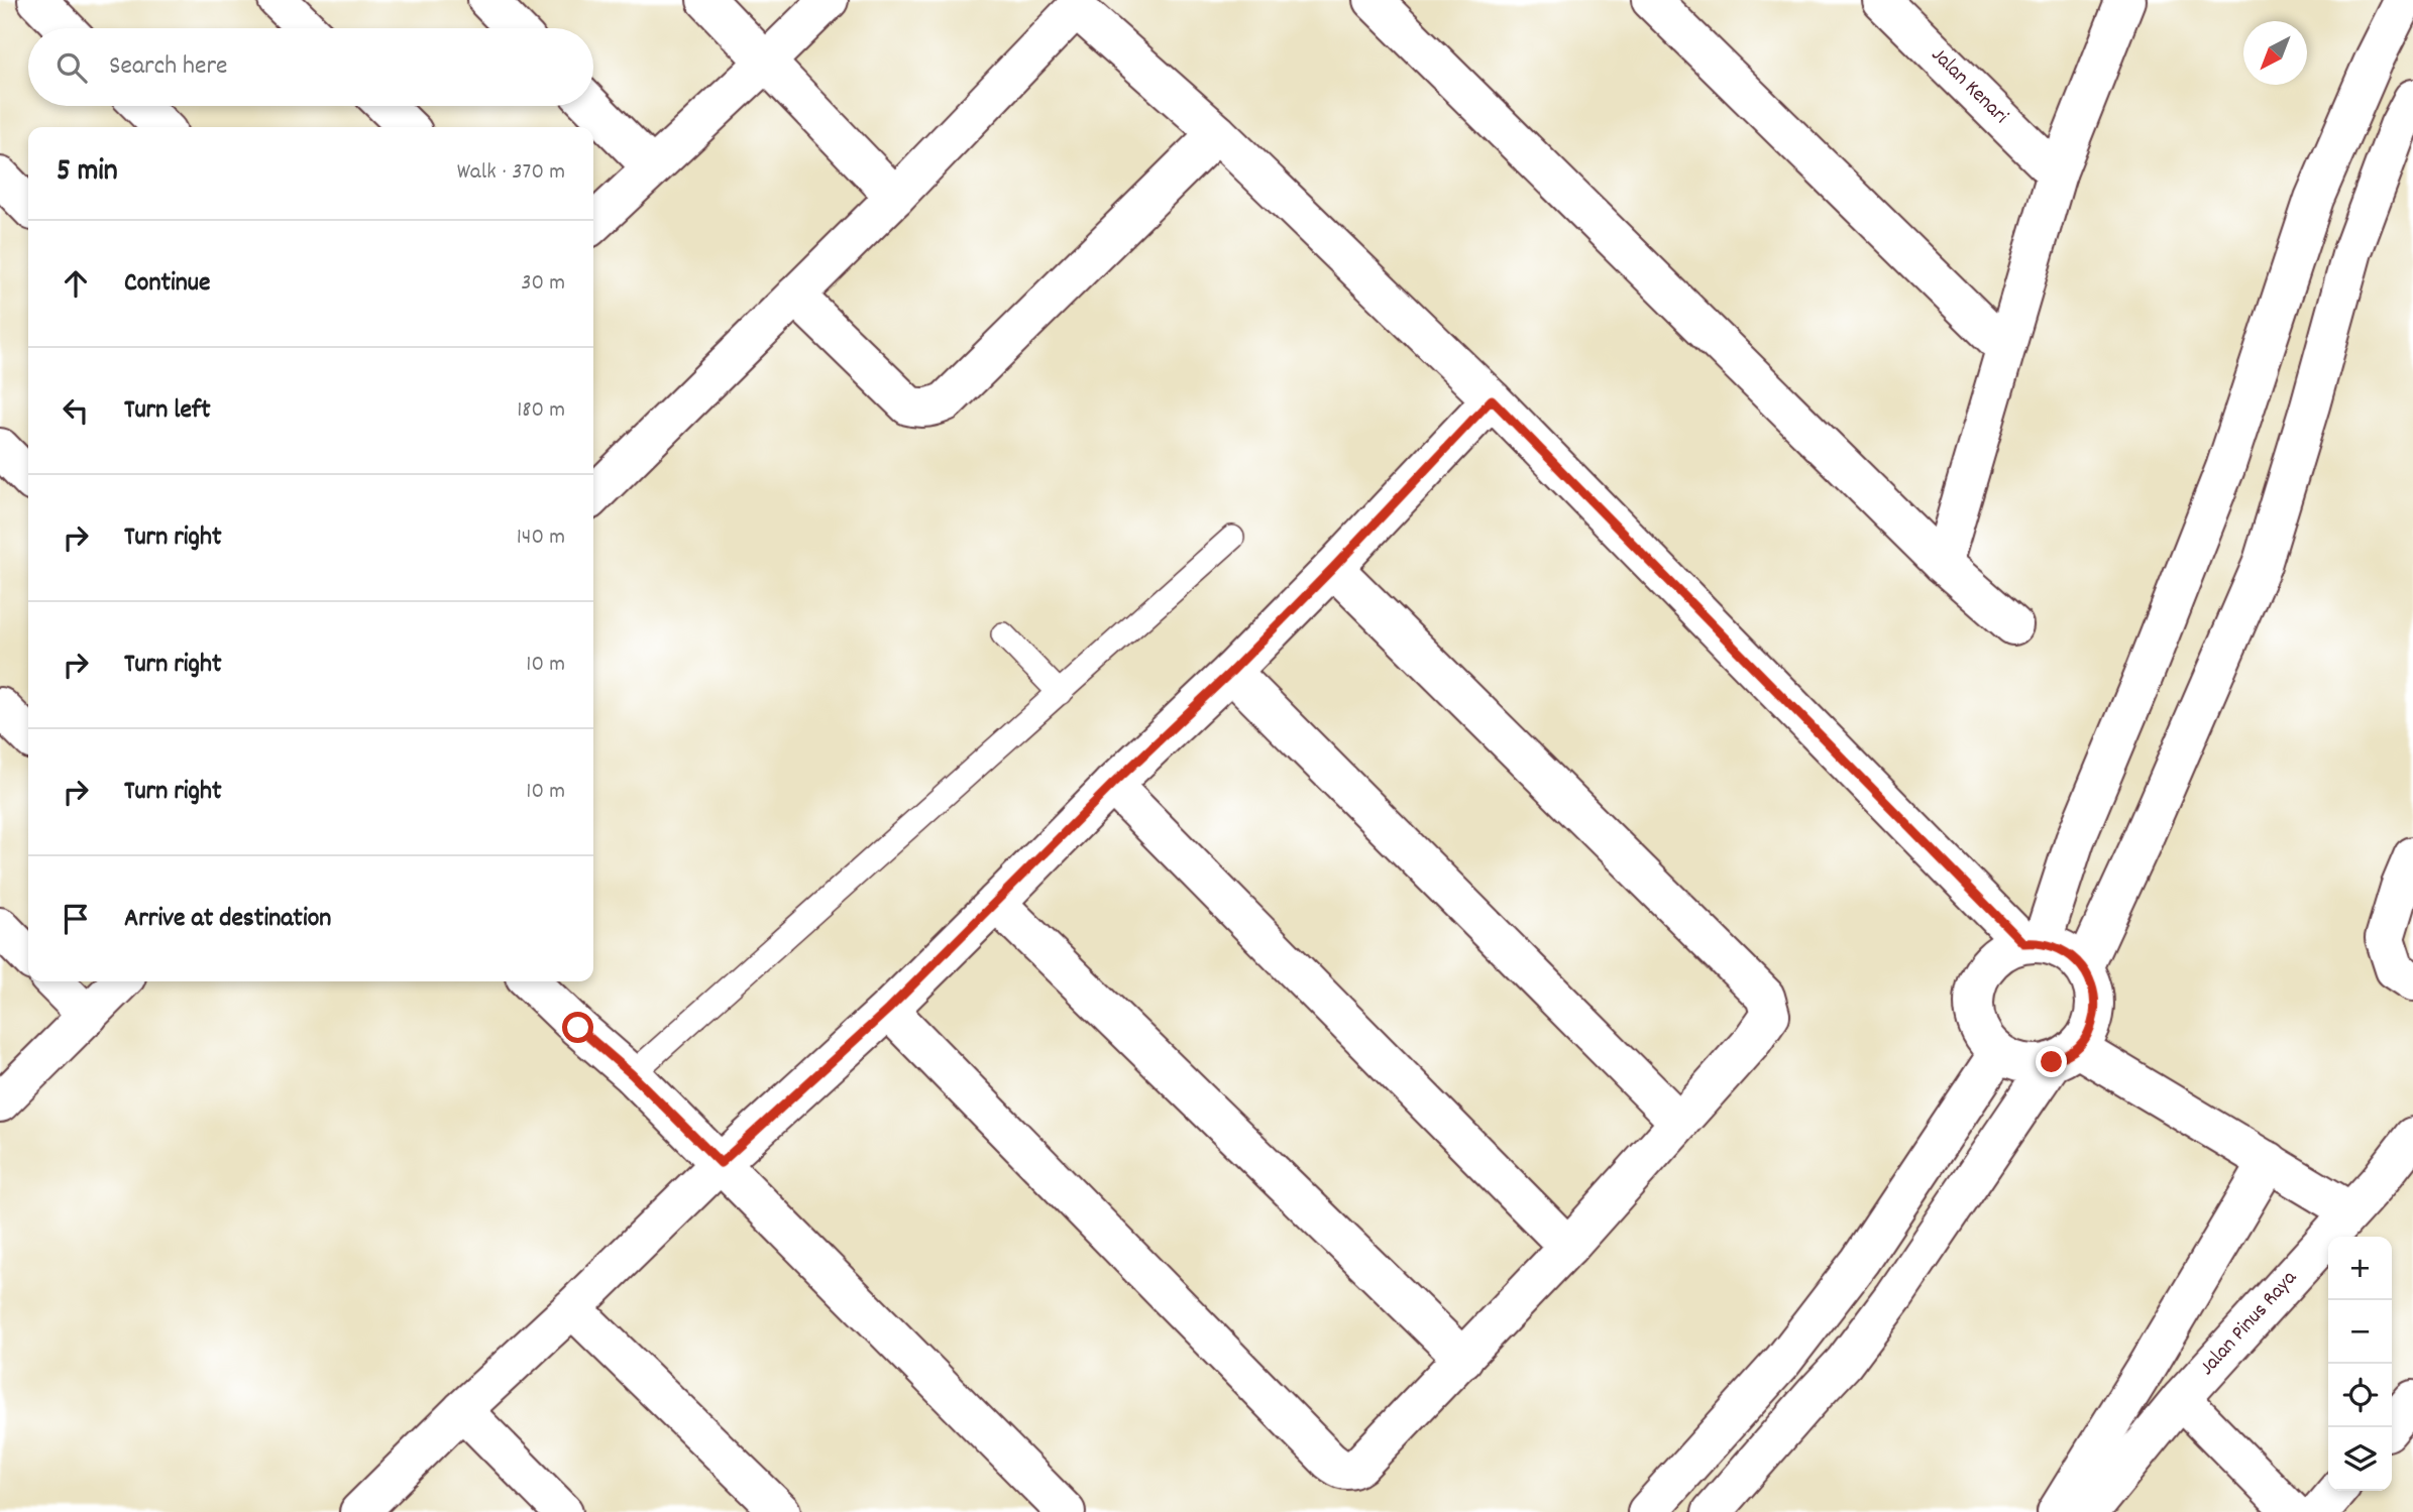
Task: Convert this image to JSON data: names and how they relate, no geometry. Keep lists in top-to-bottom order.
{
  "streets": {
    "street": ["Jalan Kenari", "Jalan Pinus Raya"]
  },
  "north": "bottom left",
  "page": {
    "search": "Search here",
    "heading": ["5 min", "Walk · 370 m"],
    "list": [
      ["Continue", "30 m"],
      ["Turn left", "180 m"],
      ["Turn right", "140 m"],
      ["Turn right", "10 m"],
      ["Turn right", "10 m"],
      "Arrive at destination"
    ],
    "map_buttons": ["+", "−"]
  }
}
